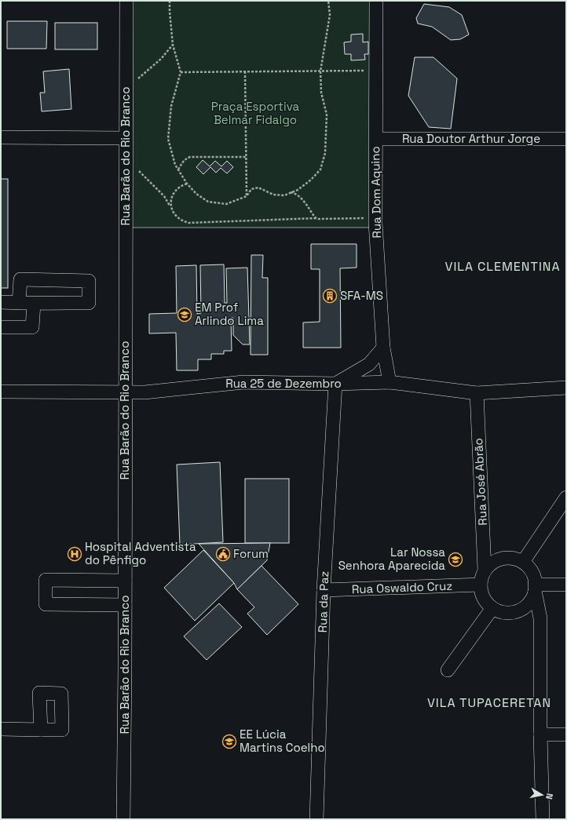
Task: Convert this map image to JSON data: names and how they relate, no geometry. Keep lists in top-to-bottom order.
{
  "streets": {
    "street": [
      "Rua Doutor Arthur Jorge",
      "Rua Barão do Rio Branco",
      "Rua Dom Aquino",
      "Rua 25 de Dezembro",
      "Rua José Abrão",
      "Rua Oswaldo Cruz",
      "Rua da Paz"
    ]
  },
  "crossings": [
    ["Rua Doutor Arthur Jorge", "Rua Dom Aquino"],
    ["Rua Barão do Rio Branco", "Rua 25 de Dezembro"],
    ["Rua Dom Aquino", "Rua 25 de Dezembro"],
    ["Rua 25 de Dezembro", "Rua José Abrão"],
    ["Rua 25 de Dezembro", "Rua da Paz"],
    ["Rua José Abrão", "Rua Oswaldo Cruz"],
    ["Rua Oswaldo Cruz", "Rua da Paz"]
  ],
  "districts": ["VILA CLEMENTINA", "VILA TUPACERETAN"],
  "parks": ["Praça Esportiva Belmar Fidalgo"],
  "places": {
    "building": ["SFA-MS"],
    "school or university": ["EM Prof Arlindo Lima", "Lar Nossa Senhora Aparecida", "EE Lúcia Martins Coelho"],
    "hospital": ["Hospital Adventista do Pênfigo"],
    "public building": ["Forum"]
  },
  "north": "right"
}
